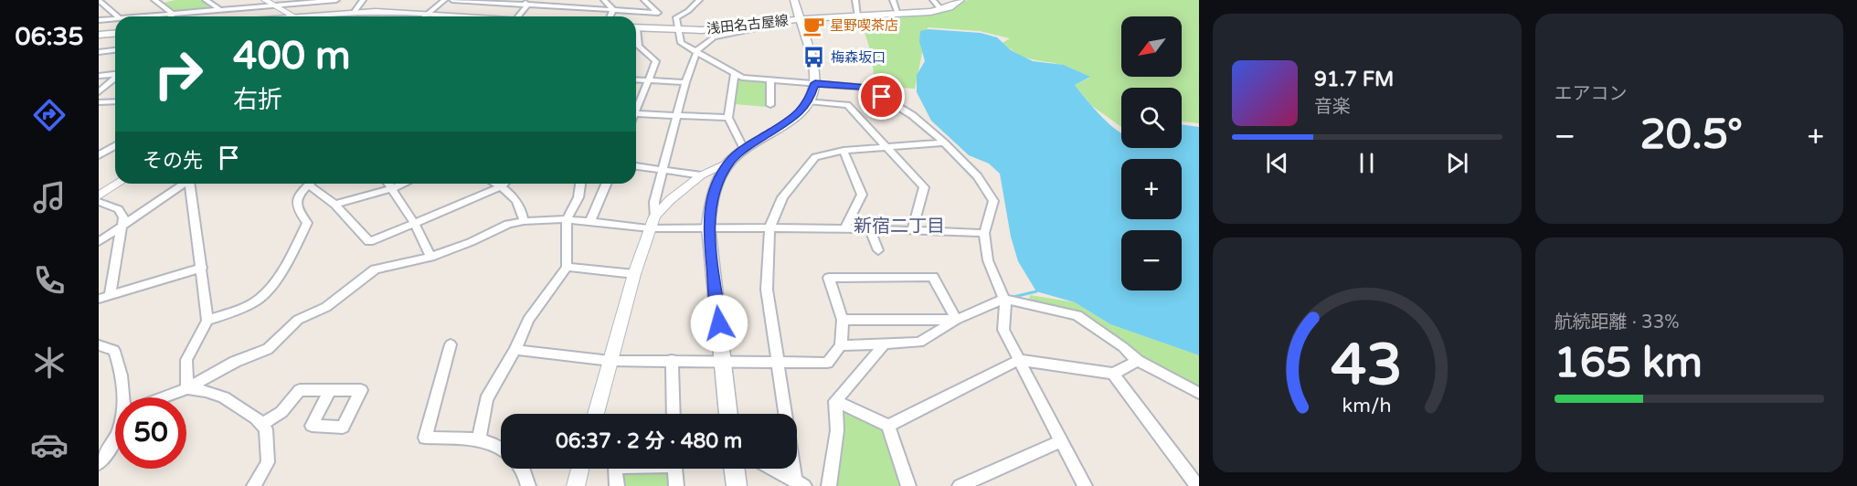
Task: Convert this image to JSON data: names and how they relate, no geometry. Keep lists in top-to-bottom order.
{
  "streets": {
    "main road": ["浅田名古屋線"]
  },
  "districts": ["新宿二丁目"],
  "places": {
    "cafe": ["星野喫茶店"],
    "bus stop": ["梅森坂口"]
  },
  "north": "bottom left",
  "page": {
    "tabs": "06:35",
    "tile": [
      "エアコン",
      ["航続距離 · 33%", "165 km"]
    ],
    "map_buttons": ["+", "−"],
    "turn": ["400 m", "右折"],
    "song": ["91.7 FM", "音楽"],
    "heat": ["−", "20.5°", "+"],
    "then": "その先",
    "limit": "50",
    "trip": "06:37 · 2 分 · 480 m",
    "gauge": ["43", "km/h"]
  }
}
